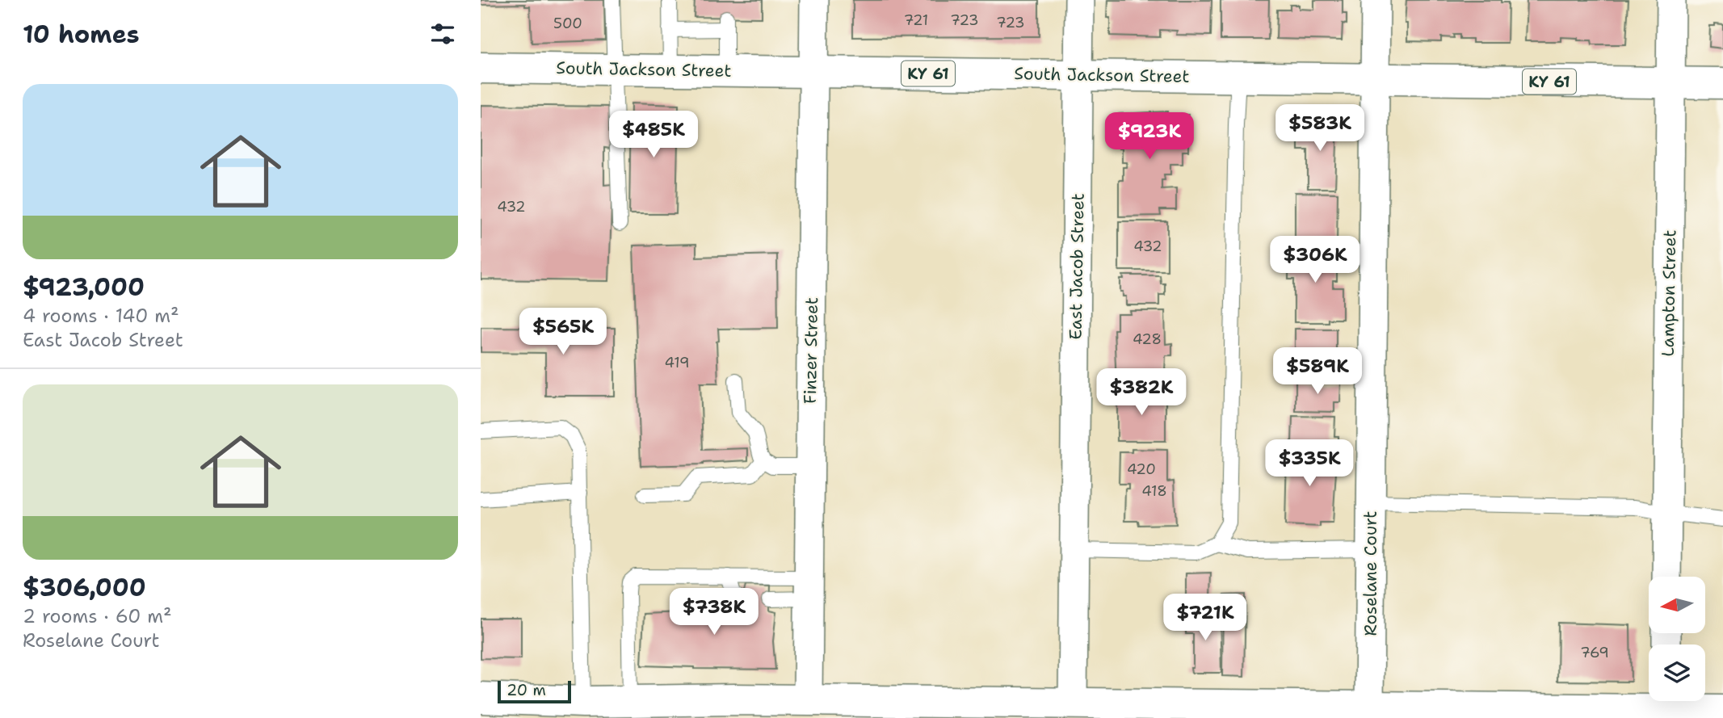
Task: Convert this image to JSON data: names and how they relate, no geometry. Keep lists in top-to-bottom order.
{
  "streets": {
    "main road": ["South Jackson Street", "KY 61"],
    "street": [
      "East Jacob Street",
      "Lampton Street",
      "Finzer Street",
      "Roselane Court"
    ]
  },
  "crossings": [
    ["South Jackson Street", "East Jacob Street"],
    ["South Jackson Street", "Lampton Street"],
    ["South Jackson Street", "Finzer Street"],
    ["South Jackson Street", "Roselane Court"]
  ],
  "house_numbers": [
    "721",
    "723",
    "723",
    "500",
    "432",
    "432",
    "428",
    "419",
    "420",
    "418",
    "769"
  ],
  "scale_bar": "20 m",
  "north": "left",
  "page": {
    "heading": "10 homes",
    "list": [
      {
        "name": "$923,000",
        "note": "4 rooms · 140 m² · East Jacob Street"
      },
      {
        "name": "$306,000",
        "note": "2 rooms · 60 m² · Roselane Court"
      }
    ],
    "price": [
      "$583K",
      "$485K",
      "$923K",
      "$306K",
      "$565K",
      "$589K",
      "$382K",
      "$335K",
      "$738K",
      "$721K"
    ],
    "scale": "20 m"
  }
}
